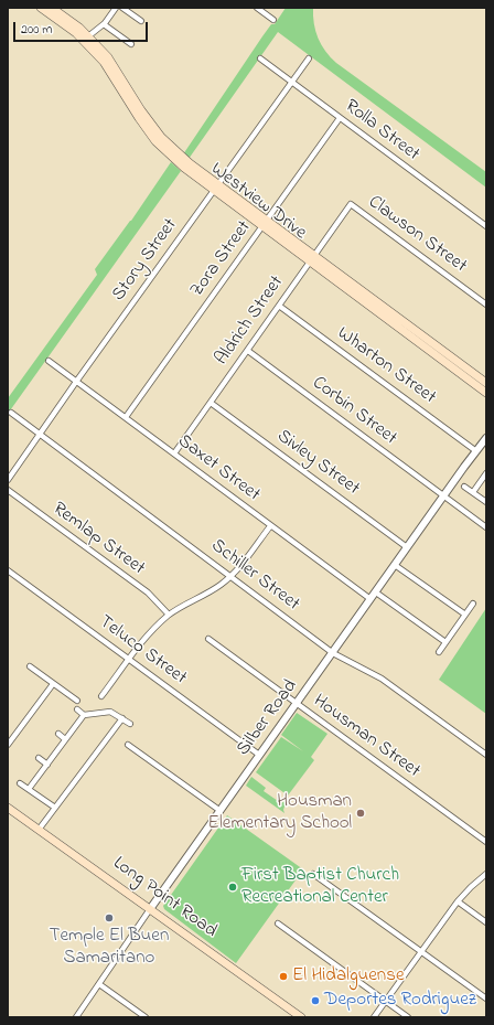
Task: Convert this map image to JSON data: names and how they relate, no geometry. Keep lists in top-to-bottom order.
{
  "streets": {
    "main road": ["Westview Drive", "Long Point Road"],
    "street": [
      "Rolla Street",
      "Clawson Street",
      "Zora Street",
      "Story Street",
      "Aldrich Street",
      "Wharton Street",
      "Corbin Street",
      "Sivley Street",
      "Saxet Street",
      "Remlap Street",
      "Schiller Street",
      "Teluco Street",
      "Silber Road",
      "Housman Street"
    ]
  },
  "crossings": [
    ["Rolla Street", "Zora Street"],
    ["Rolla Street", "Story Street"],
    ["Westview Drive", "Zora Street"],
    ["Westview Drive", "Story Street"],
    ["Westview Drive", "Aldrich Street"],
    ["Clawson Street", "Aldrich Street"],
    ["Zora Street", "Saxet Street"],
    ["Story Street", "Saxet Street"],
    ["Story Street", "Schiller Street"],
    ["Aldrich Street", "Wharton Street"],
    ["Aldrich Street", "Corbin Street"],
    ["Aldrich Street", "Sivley Street"],
    ["Aldrich Street", "Saxet Street"],
    ["Wharton Street", "Silber Road"],
    ["Corbin Street", "Silber Road"],
    ["Sivley Street", "Silber Road"],
    ["Saxet Street", "Silber Road"],
    ["Schiller Street", "Silber Road"],
    ["Teluco Street", "Silber Road"],
    ["Silber Road", "Housman Street"],
    ["Silber Road", "Long Point Road"]
  ],
  "places": [
    "Housman Elementary School",
    "First Baptist Church Recreational Center",
    "Temple El Buen Samaritano",
    "El Hidalguense",
    "Deportes Rodriguez"
  ],
  "scale_bar": "200 m"
}
